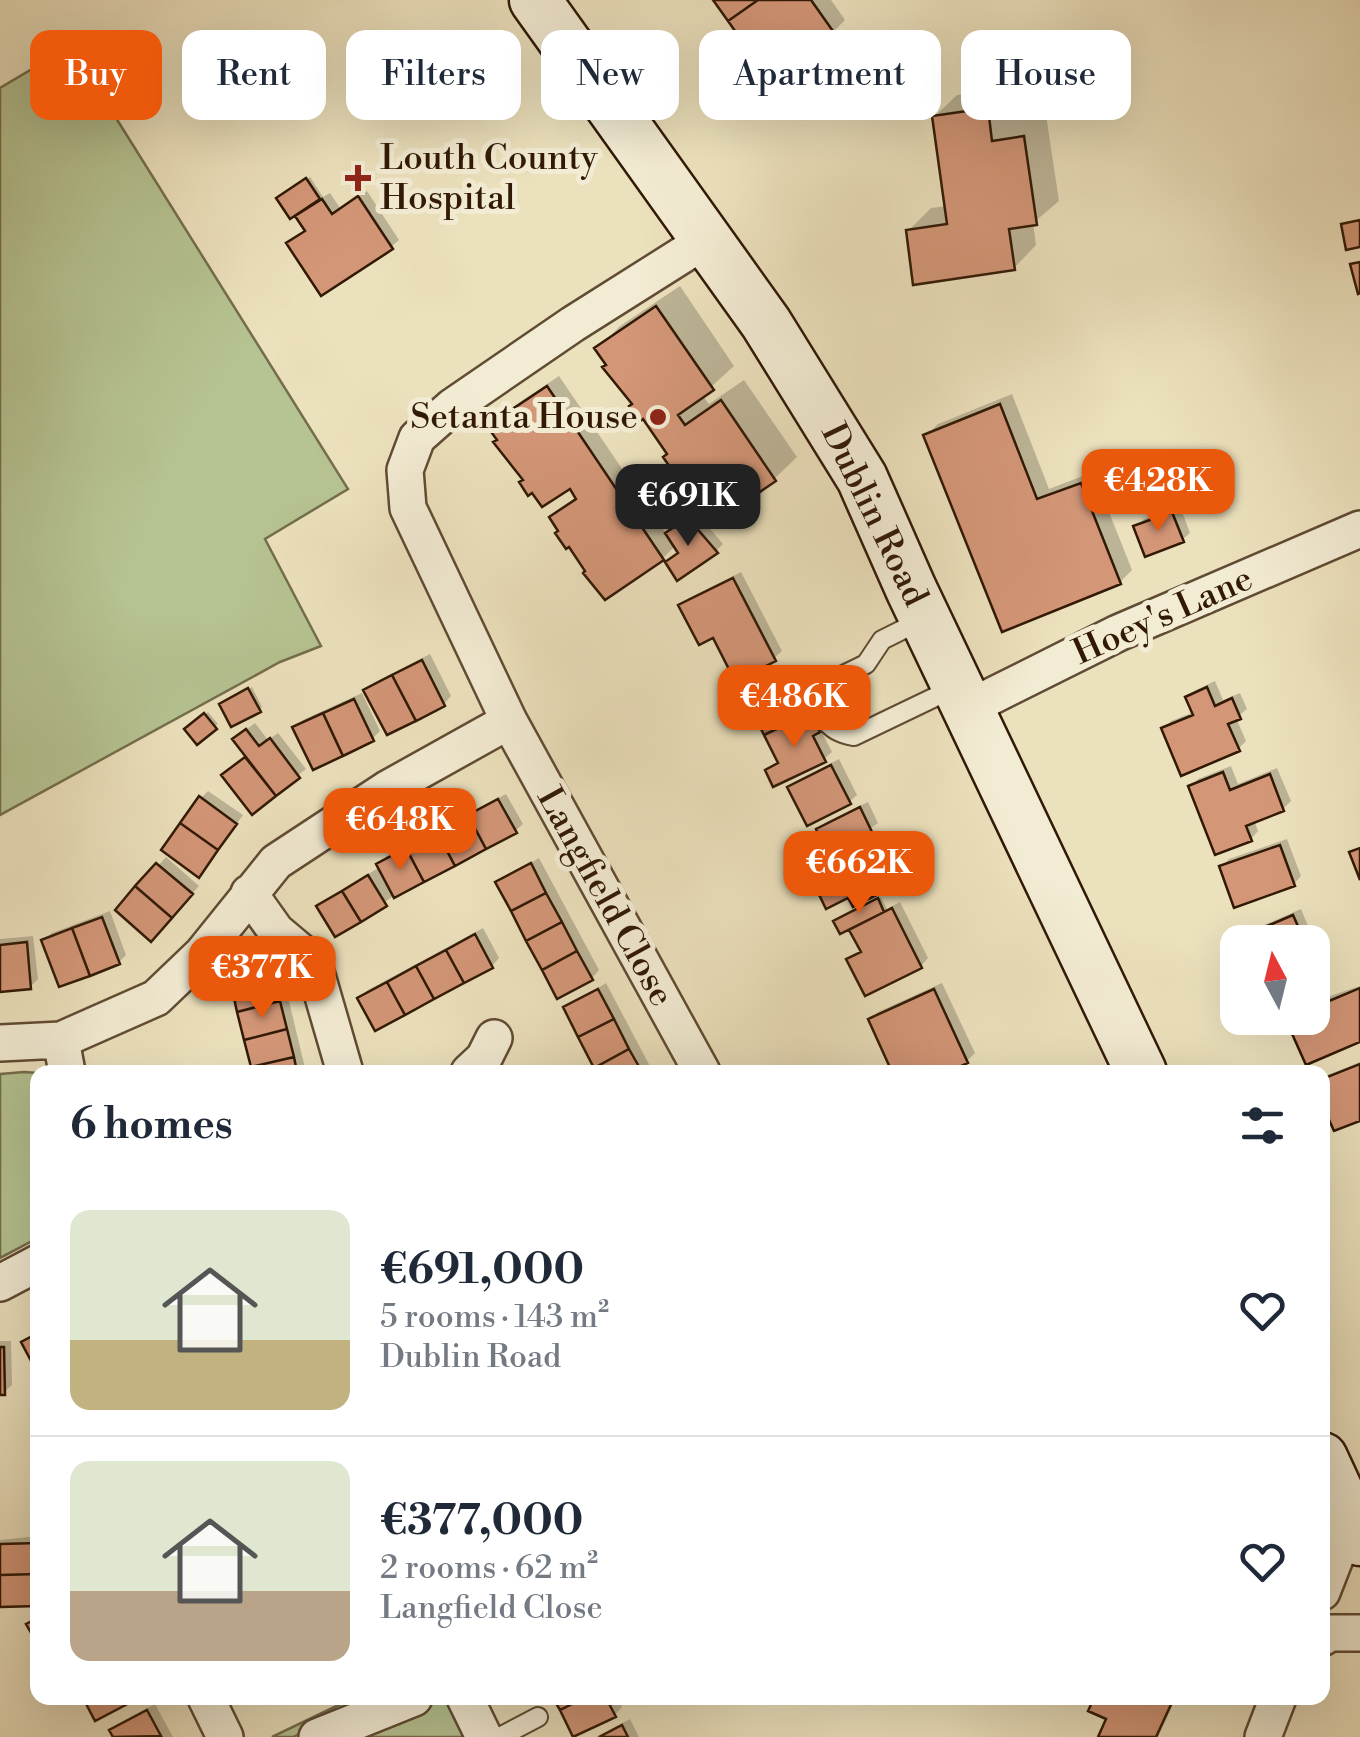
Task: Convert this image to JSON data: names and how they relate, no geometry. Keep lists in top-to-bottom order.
{
  "streets": {
    "main road": ["Dublin Road"],
    "street": ["Hoey's Lane", "Langfield Close"]
  },
  "crossings": [
    ["Dublin Road", "Hoey's Lane"],
    ["Dublin Road", "Langfield Close"]
  ],
  "places": {
    "health": ["Louth County Hospital"],
    "other": ["Setanta House"]
  },
  "north": "top",
  "page": {
    "chip": [
      "Buy",
      "Rent",
      "Filters",
      "New",
      "Apartment",
      "House"
    ],
    "price": [
      "€428K",
      "€691K",
      "€486K",
      "€648K",
      "€662K",
      "€377K"
    ],
    "heading": "6 homes",
    "list": [
      {
        "name": "€691,000",
        "note": "5 rooms · 143 m² · Dublin Road"
      },
      {
        "name": "€377,000",
        "note": "2 rooms · 62 m² · Langfield Close"
      }
    ]
  }
}
